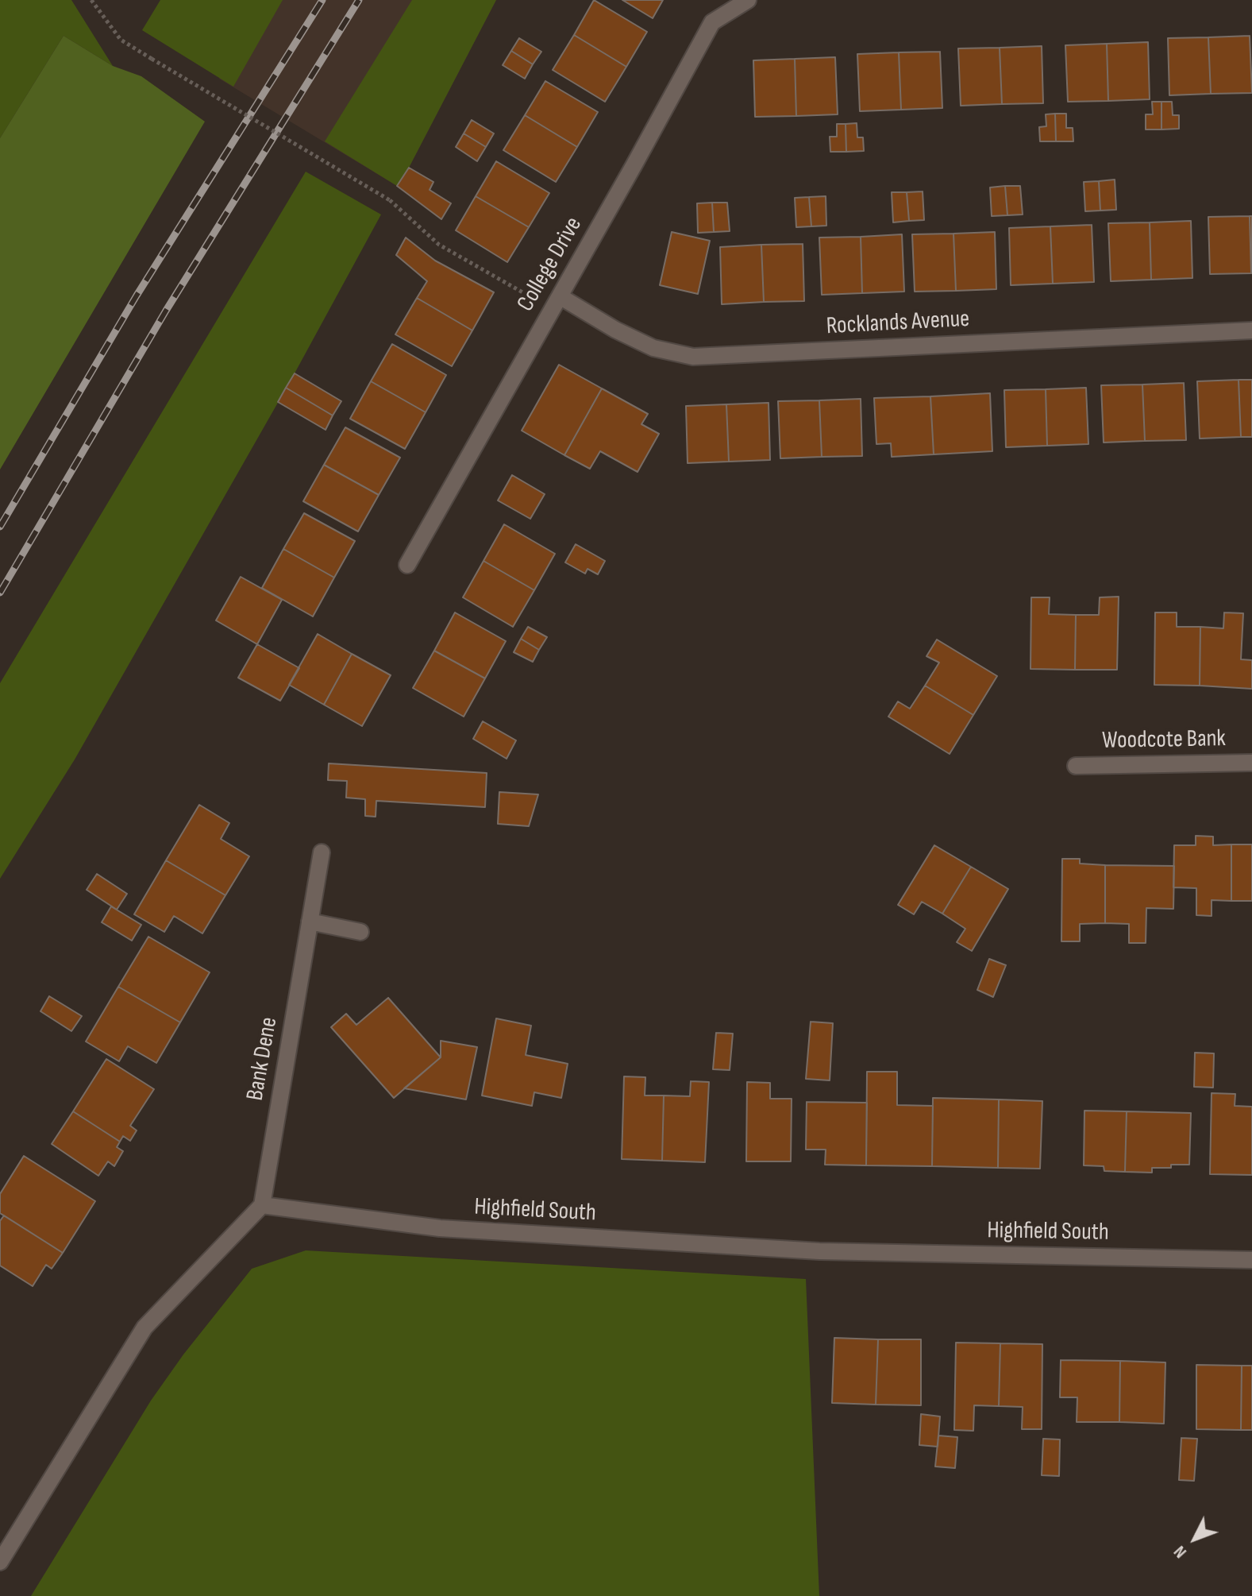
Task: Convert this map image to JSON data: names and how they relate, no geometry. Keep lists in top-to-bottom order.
{
  "streets": {
    "street": [
      "College Drive",
      "Rocklands Avenue",
      "Woodcote Bank",
      "Bank Dene",
      "Highfield South"
    ]
  },
  "crossings": [
    ["College Drive", "Rocklands Avenue"],
    ["Bank Dene", "Highfield South"]
  ],
  "north": "bottom left"
}
